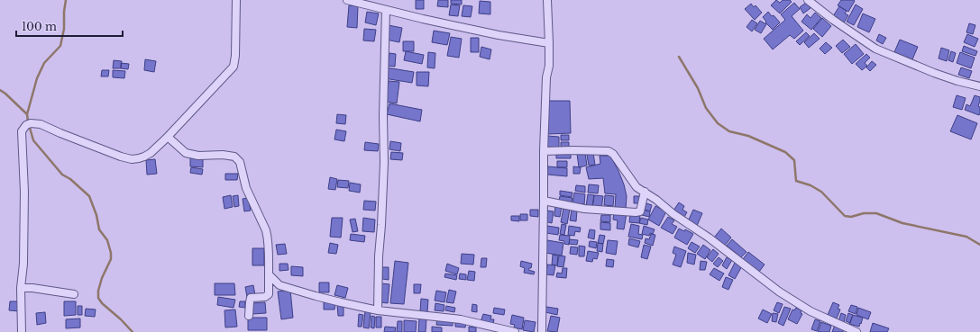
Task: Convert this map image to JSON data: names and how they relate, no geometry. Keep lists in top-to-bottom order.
{
  "scale_bar": "100 m"
}
